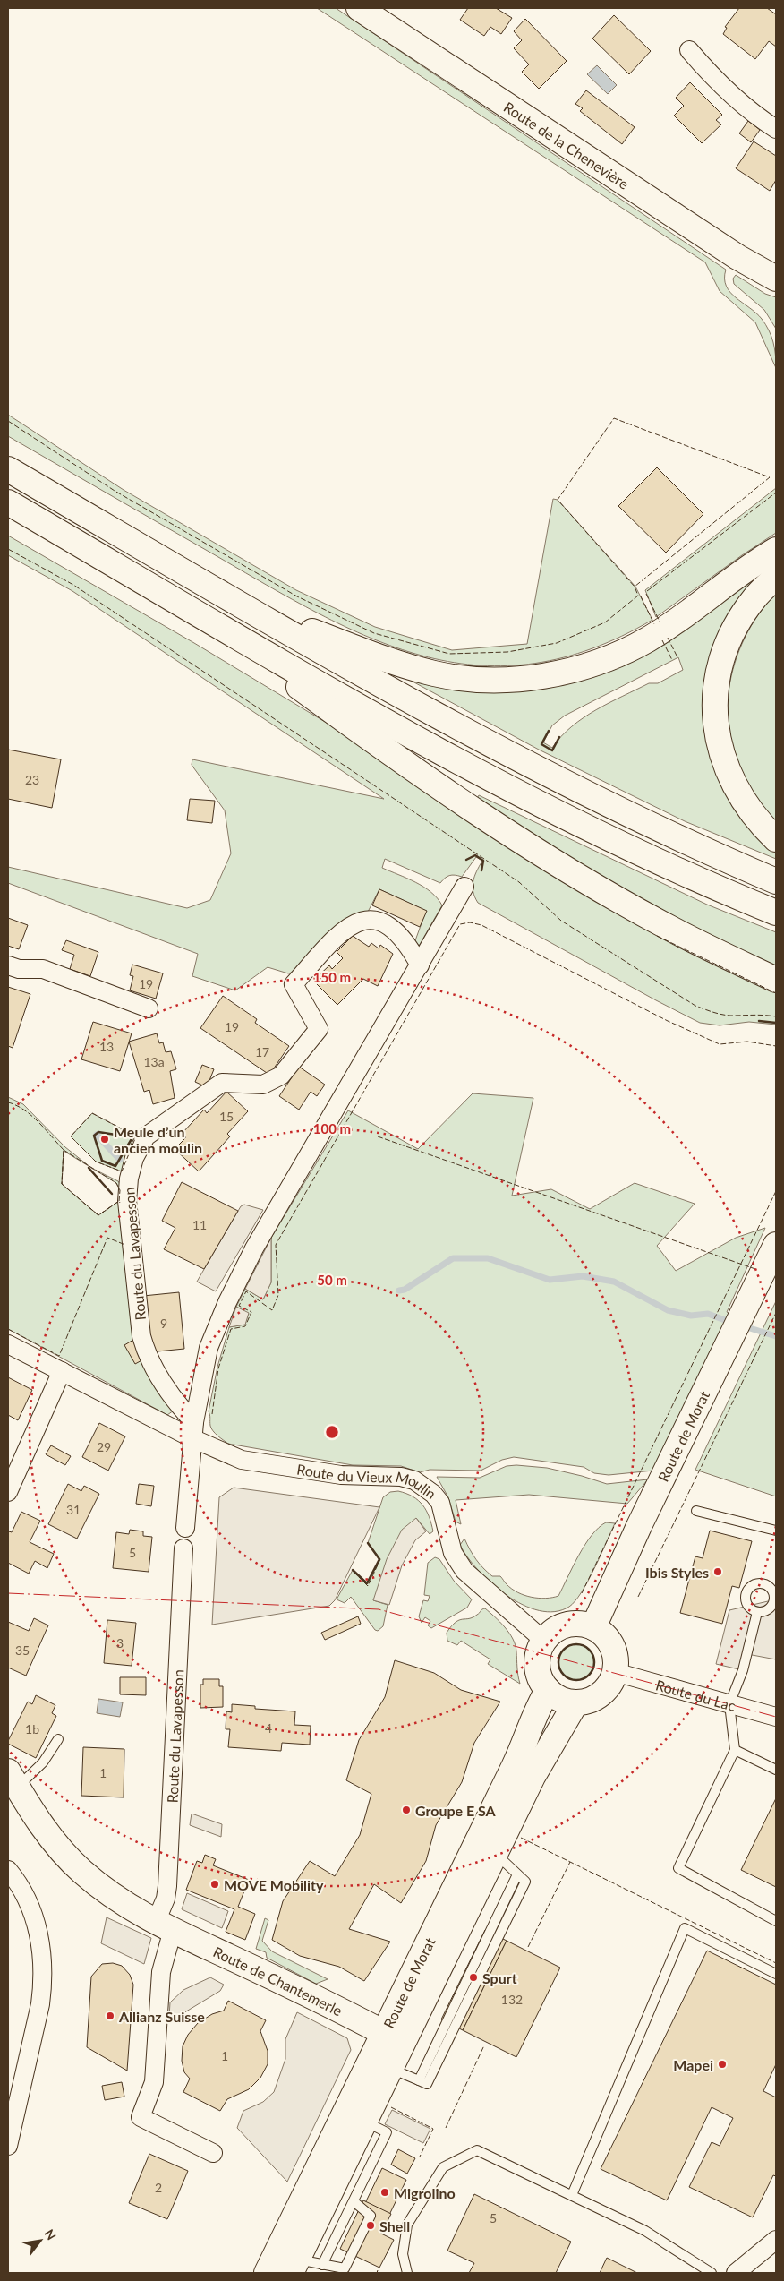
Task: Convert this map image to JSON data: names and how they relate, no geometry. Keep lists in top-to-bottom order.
{
  "streets": {
    "main road": ["Route de la Chenevière", "Route de Morat", "Route de Chantemerle"],
    "street": ["Route du Lavapesson", "Route du Vieux Moulin", "Route du Lac"]
  },
  "crossings": [
    ["Route du Lavapesson", "Route du Vieux Moulin"],
    ["Route du Lavapesson", "Route de Chantemerle"],
    ["Route de Morat", "Route du Vieux Moulin"],
    ["Route de Morat", "Route du Lac"],
    ["Route de Morat", "Route de Chantemerle"],
    ["Route du Vieux Moulin", "Route du Lac"]
  ],
  "places": [
    "Meule d’un ancien moulin",
    "Ibis Styles",
    "Groupe E SA",
    "MOVE Mobility",
    "Spurt",
    "Allianz Suisse",
    "Mapei",
    "Migrolino",
    "Shell"
  ],
  "house_numbers": [
    "23",
    "19",
    "19",
    "13",
    "17",
    "13a",
    "15",
    "11",
    "9",
    "29",
    "31",
    "5",
    "3",
    "35",
    "4",
    "1b",
    "1",
    "132",
    "1",
    "2",
    "5"
  ],
  "north": "top right",
  "rings": ["150 m", "100 m", "50 m"]
}
